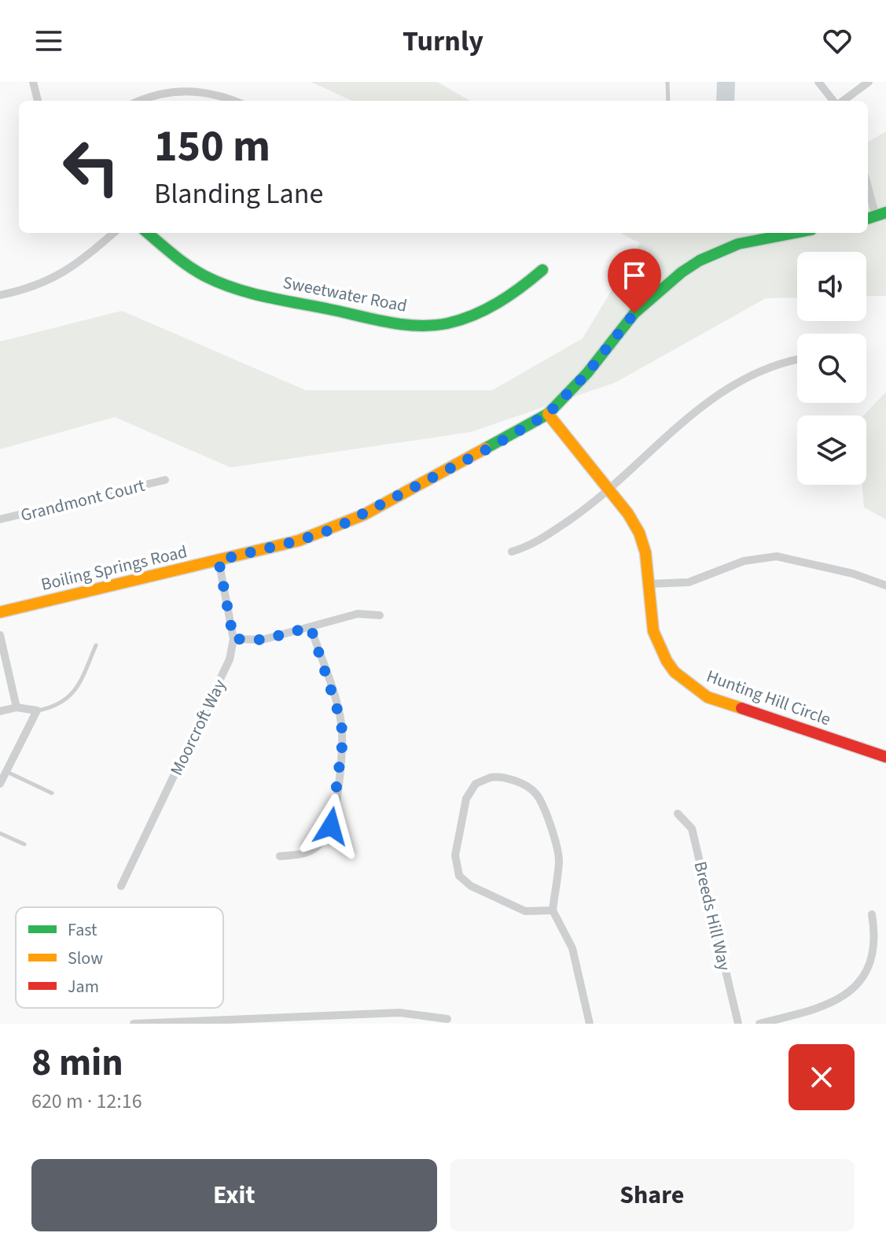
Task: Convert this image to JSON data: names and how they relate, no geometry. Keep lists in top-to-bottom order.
{
  "streets": {
    "street": [
      "Sweetwater Road",
      "Grandmont Court",
      "Boiling Springs Road",
      "Hunting Hill Circle",
      "Moorcroft Way",
      "Breeds Hill Way"
    ]
  },
  "crossings": [
    ["Boiling Springs Road", "Hunting Hill Circle"],
    ["Boiling Springs Road", "Moorcroft Way"]
  ],
  "legend": ["Fast", "Slow", "Jam"],
  "page": {
    "header": "Turnly",
    "turn": ["150 m", "Blanding Lane"],
    "heading": ["8 min", "620 m · 12:16"],
    "buttons": ["Exit", "Share"]
  }
}
